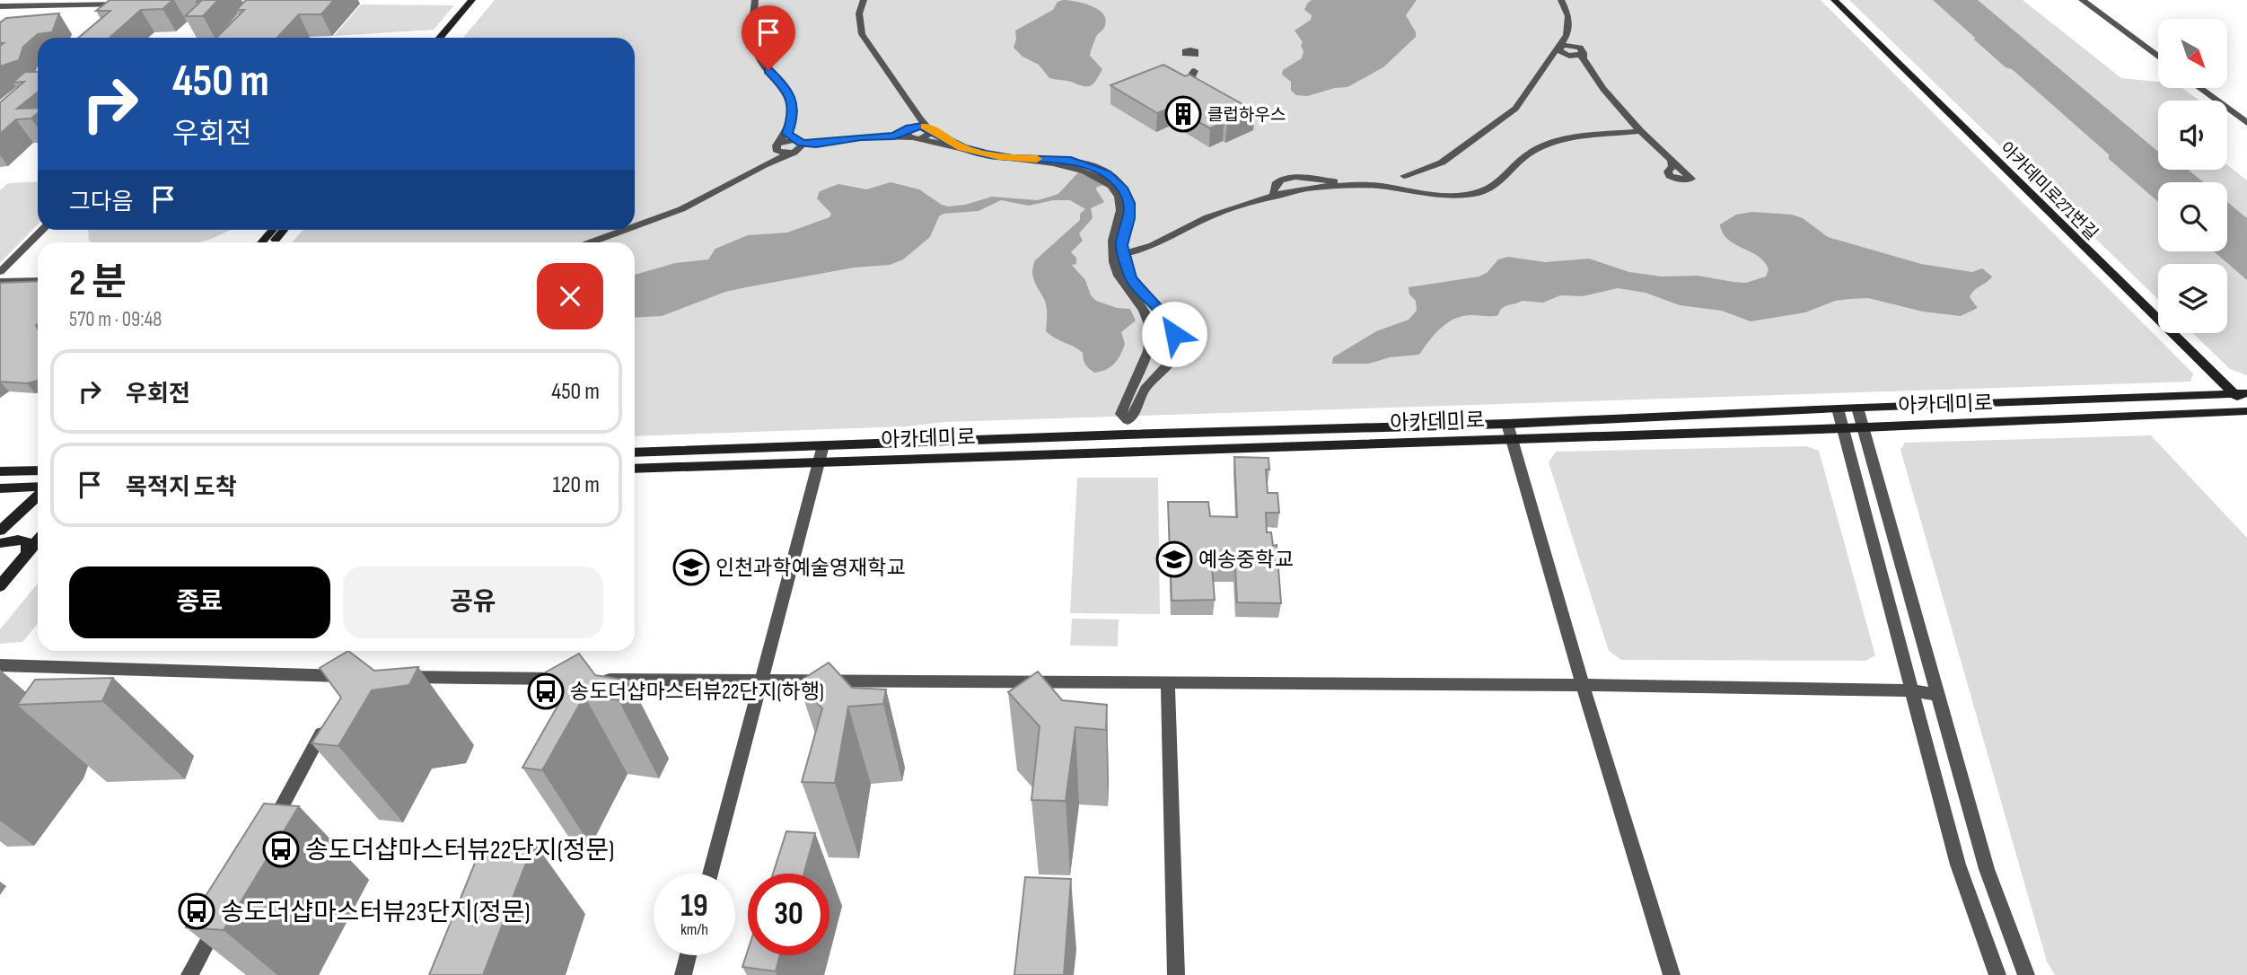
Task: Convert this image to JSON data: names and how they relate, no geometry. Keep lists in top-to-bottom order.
{
  "streets": {
    "main road": ["아카데미로271번길", "아카데미로"]
  },
  "crossings": [
    ["아카데미로271번길", "아카데미로"]
  ],
  "places": {
    "building": ["클럽하우스"],
    "school or university": ["예송중학교", "인천과학예술영재학교"],
    "bus stop": ["송도더샵마스터뷰22단지(하행)", "송도더샵마스터뷰22단지(정문)", "송도더샵마스터뷰23단지(정문)"]
  },
  "north": "bottom right",
  "page": {
    "turn": ["450 m", "우회전"],
    "then": "그다음",
    "heading": ["2 분", "570 m · 09:48"],
    "list": [
      {
        "name": "우회전",
        "value": "450 m"
      },
      {
        "name": "목적지 도착",
        "value": "120 m"
      }
    ],
    "buttons": ["종료", "공유"],
    "speed": "19 km/h",
    "limit": "30"
  }
}
